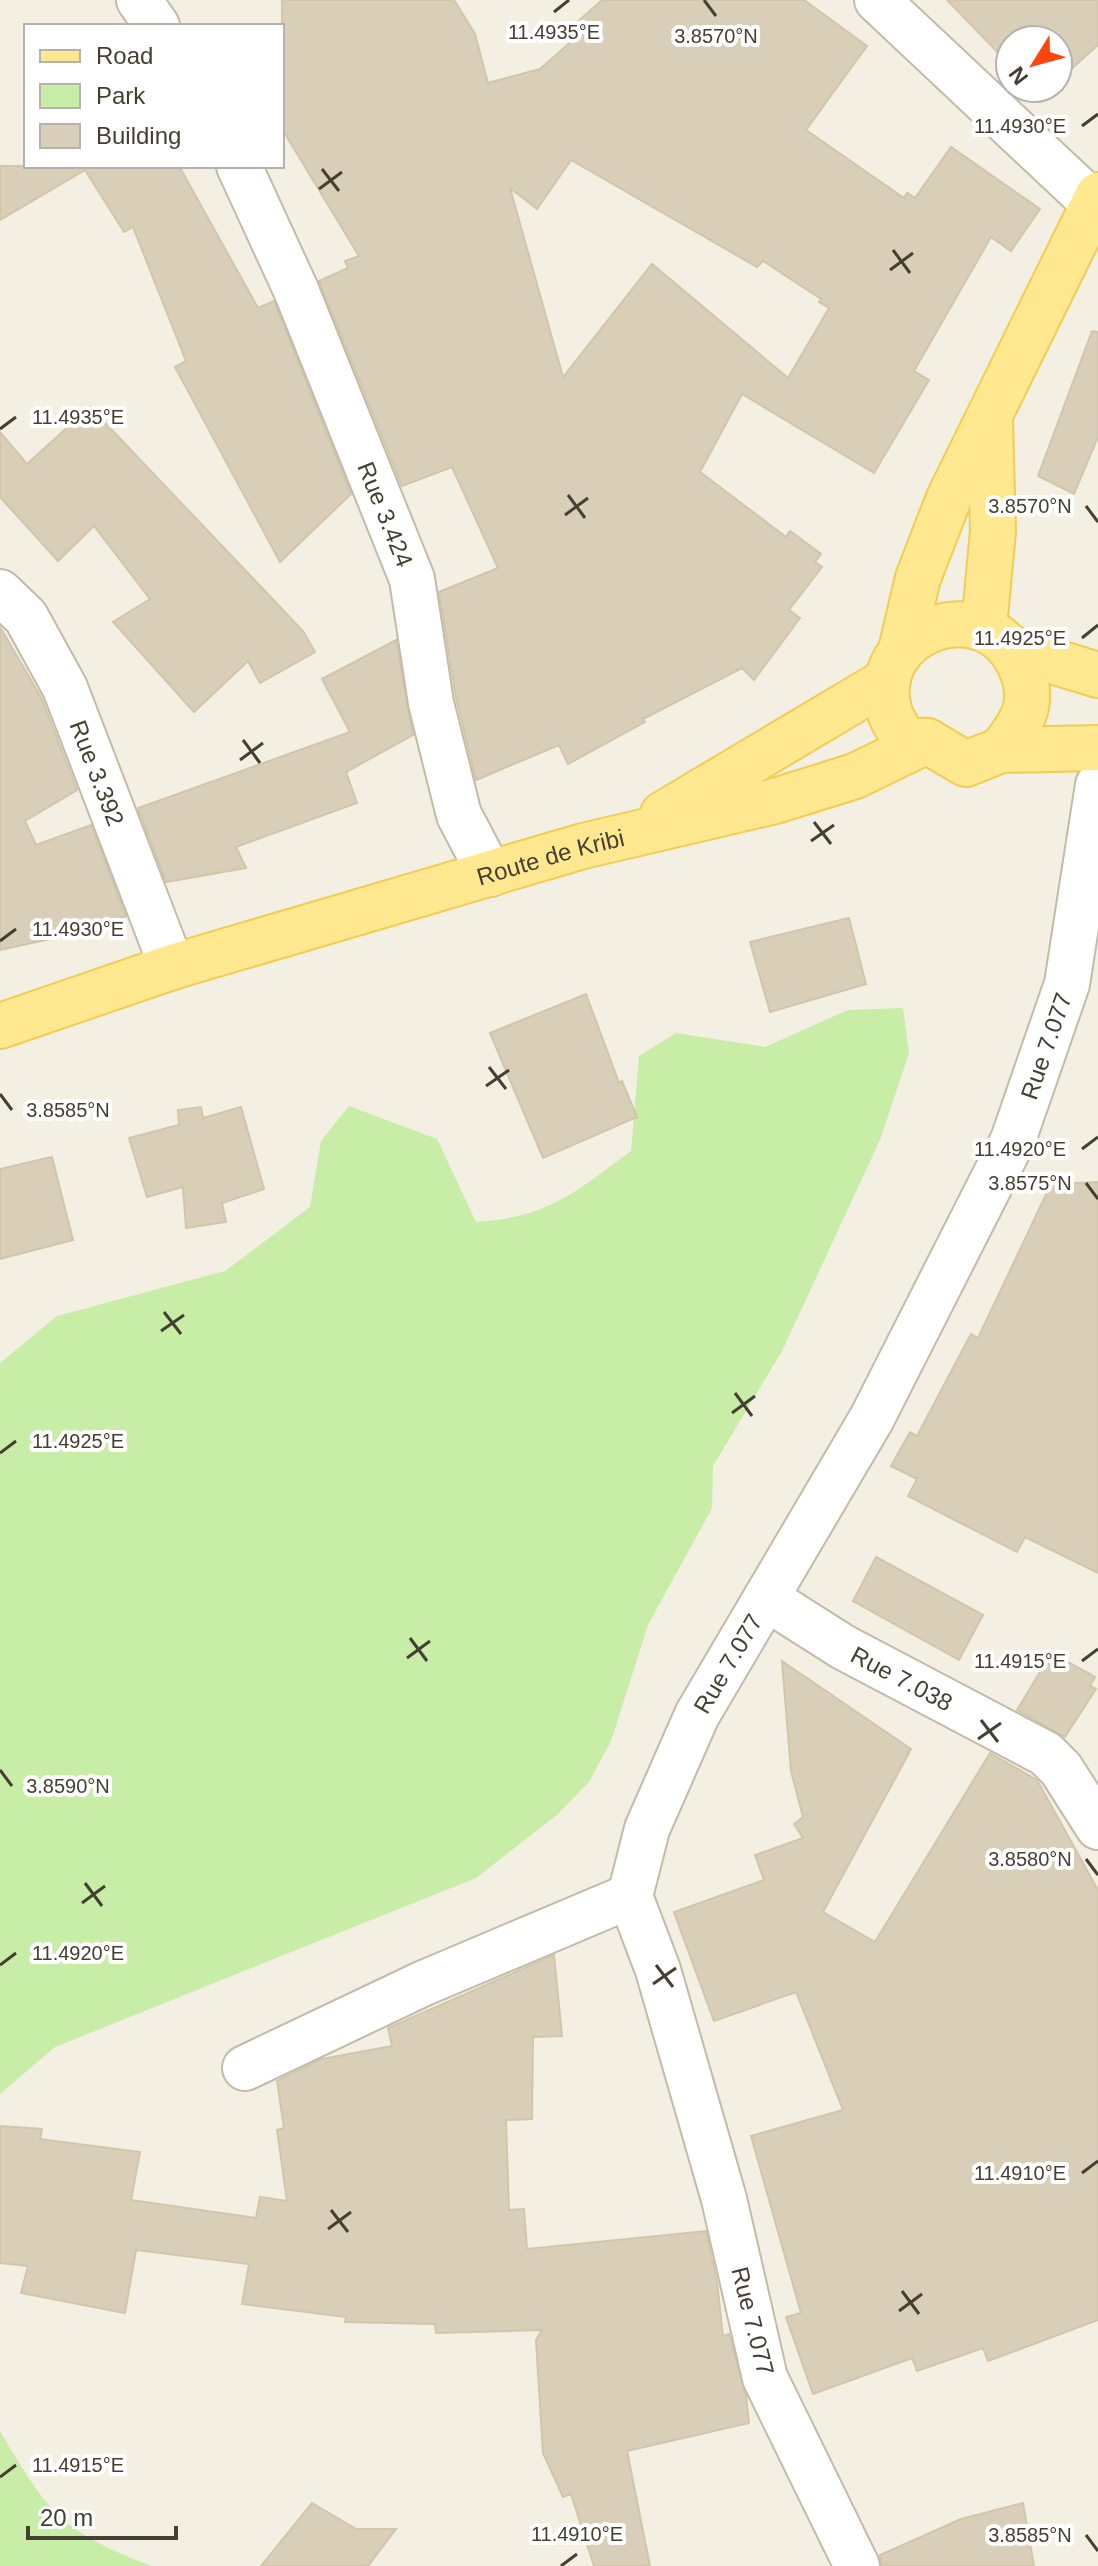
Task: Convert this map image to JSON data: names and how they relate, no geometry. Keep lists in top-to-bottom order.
{
  "streets": {
    "main road": ["Route de Kribi"],
    "street": [
      "Rue 3.424",
      "Rue 3.392",
      "Rue 7.077",
      "Rue 7.038"
    ]
  },
  "crossings": [
    ["Rue 3.424", "Route de Kribi"],
    ["Rue 3.392", "Route de Kribi"],
    ["Rue 7.077", "Rue 7.038"]
  ],
  "legend": ["Road", "Park", "Building"],
  "scale_bar": "20 m",
  "north": "bottom left",
  "coordinates": [
    "11.4935°E",
    "3.8570°N",
    "11.4930°E",
    "11.4925°E",
    "3.8585°N",
    "11.4920°E",
    "3.8575°N",
    "11.4915°E",
    "3.8590°N",
    "3.8580°N",
    "11.4910°E"
  ]
}
